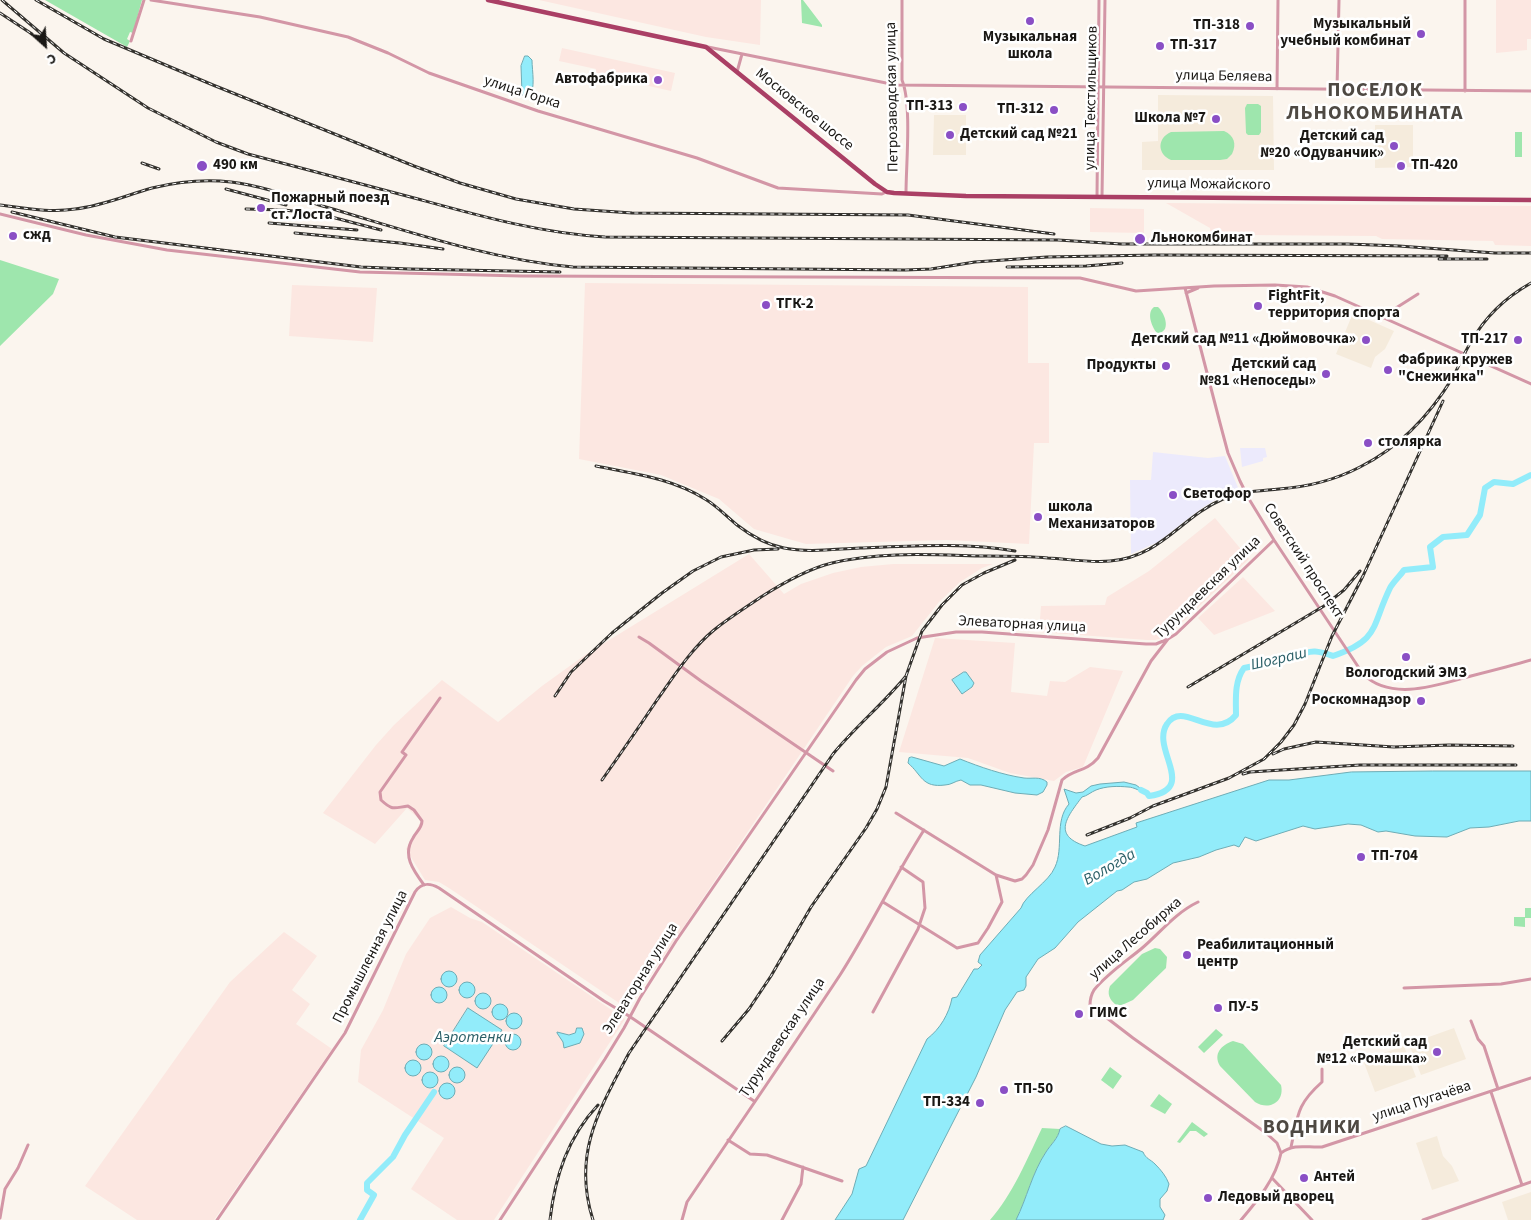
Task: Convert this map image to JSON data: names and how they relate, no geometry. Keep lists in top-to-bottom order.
{
  "streets": {
    "main road": ["Московское шоссе", "улица Можайского"],
    "street": [
      "улица Беляева",
      "улица Горка",
      "Петрозаводская улица",
      "улица Текстильщиков",
      "Советский проспект",
      "Турундаевская улица",
      "Элеваторная улица",
      "улица Лесобиржа",
      "Промышленная улица",
      "улица Пугачёва"
    ]
  },
  "crossings": [
    ["улица Беляева", "улица Текстильщиков"],
    ["улица Беляева", "Московское шоссе"],
    ["улица Горка", "Московское шоссе"],
    ["улица Горка", "улица Можайского"],
    ["Петрозаводская улица", "Московское шоссе"],
    ["Петрозаводская улица", "улица Можайского"],
    ["улица Текстильщиков", "Московское шоссе"],
    ["улица Текстильщиков", "улица Можайского"],
    ["Московское шоссе", "улица Можайского"],
    ["Советский проспект", "Турундаевская улица"],
    ["Турундаевская улица", "Элеваторная улица"],
    ["Турундаевская улица", "Промышленная улица"],
    ["Элеваторная улица", "Промышленная улица"],
    ["улица Лесобиржа", "улица Пугачёва"]
  ],
  "districts": ["ПОСЕЛОК ЛЬНОКОМБИНАТА", "ВОДНИКИ"],
  "water": ["Шограш", "Вологда", "Аэротенки"],
  "places": [
    "Музыкальная школа",
    "ТП-318",
    "Музыкальный учебный комбинат",
    "ТП-317",
    "Автофабрика",
    "ТП-313",
    "ТП-312",
    "Школа №7",
    "Детский сад №21",
    "Детский сад №20 «Одуванчик»",
    "490 км",
    "ТП-420",
    "Пожарный поезд ст. Лоста",
    "сжд",
    "Льнокомбинат",
    "ТГК-2",
    "FightFit, территория спорта",
    "Детский сад №11 «Дюймовочка»",
    "ТП-217",
    "Продукты",
    "Фабрика кружев \"Снежинка\"",
    "Детский сад №81 «Непоседы»",
    "столярка",
    "Светофор",
    "школа Механизаторов",
    "Вологодский ЭМЗ",
    "Роскомнадзор",
    "ТП-704",
    "Реабилитационный центр",
    "ПУ-5",
    "ГИМС",
    "Детский сад №12 «Ромашка»",
    "ТП-50",
    "ТП-334",
    "Антей",
    "Ледовый дворец"
  ],
  "north": "bottom right"
}
